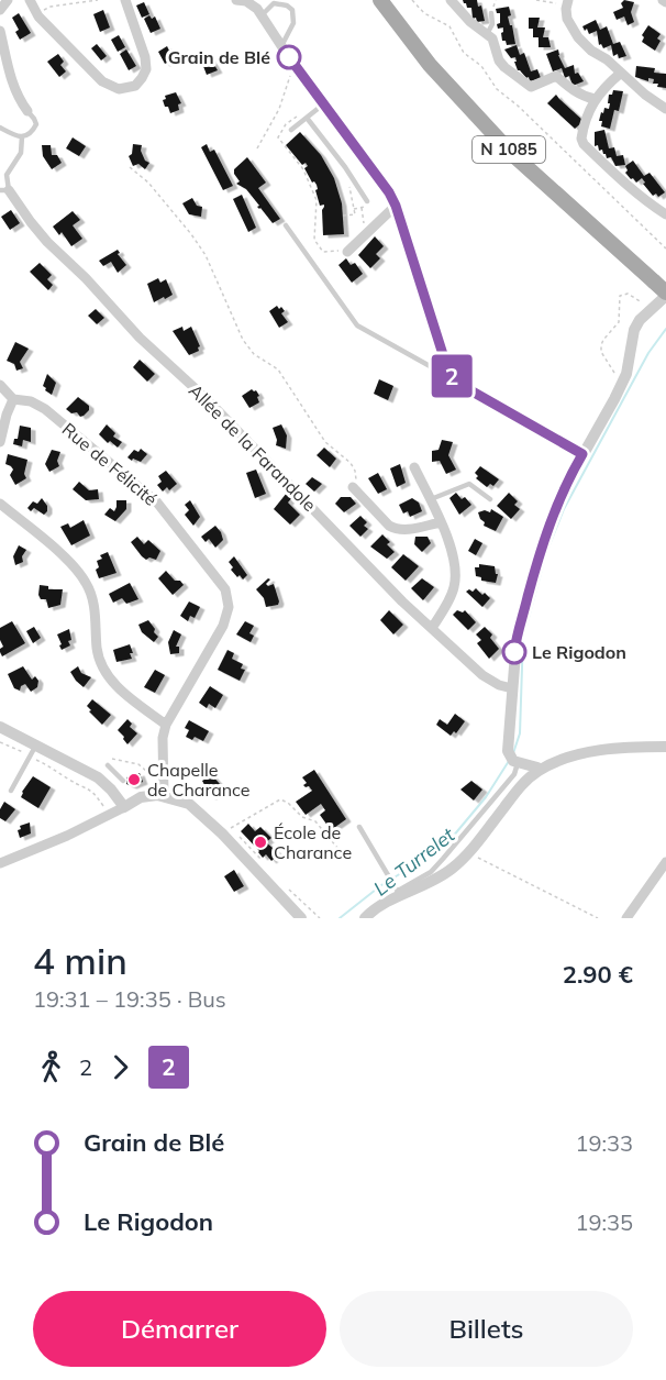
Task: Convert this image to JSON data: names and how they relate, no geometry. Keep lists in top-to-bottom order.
{
  "streets": {
    "main road": ["N 1085"],
    "street": ["Allée de la Farandole", "Rue de Félicité"]
  },
  "water": ["Le Turrelet"],
  "places": [
    "Grain de Blé",
    "Le Rigodon",
    "Chapelle de Charance",
    "École de Charance"
  ],
  "lines": ["bus line 2"],
  "page": {
    "on_map": "2",
    "heading": ["4 min", "19:31 – 19:35 · Bus", "2.90 €"],
    "legs": ["2", "2"],
    "list": [
      {
        "name": "Grain de Blé",
        "value": "19:33"
      },
      {
        "name": "Le Rigodon",
        "value": "19:35"
      }
    ],
    "buttons": ["Démarrer", "Billets"]
  }
}
